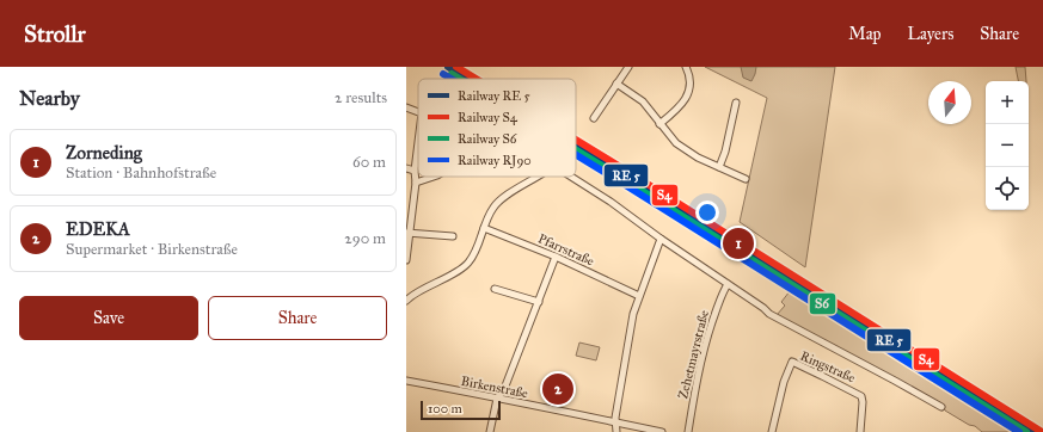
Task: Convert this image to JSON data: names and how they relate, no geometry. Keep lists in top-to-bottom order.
{
  "streets": {
    "street": [
      "Pfarrstraße",
      "Zehetmayrstraße",
      "Ringstraße",
      "Birkenstraße"
    ]
  },
  "lines": ["rail line S4", "rail line S6", "rail line RJ90"],
  "legend": [
    "Railway RE 5",
    "Railway S4",
    "Railway S6",
    "Railway RJ90"
  ],
  "scale_bar": "100 m",
  "north": "top",
  "page": {
    "header": "Strollr",
    "nav": ["Map", "Layers", "Share"],
    "heading": ["Nearby", "2 results"],
    "map_buttons": ["+", "−"],
    "list": [
      {
        "mark": "1",
        "name": "Zorneding",
        "note": "Station · Bahnhofstraße",
        "value": "60 m"
      },
      {
        "mark": "2",
        "name": "EDEKA",
        "note": "Supermarket · Birkenstraße",
        "value": "290 m"
      }
    ],
    "pins": ["1", "2"],
    "buttons": ["Save", "Share"],
    "scale": "100 m"
  }
}
